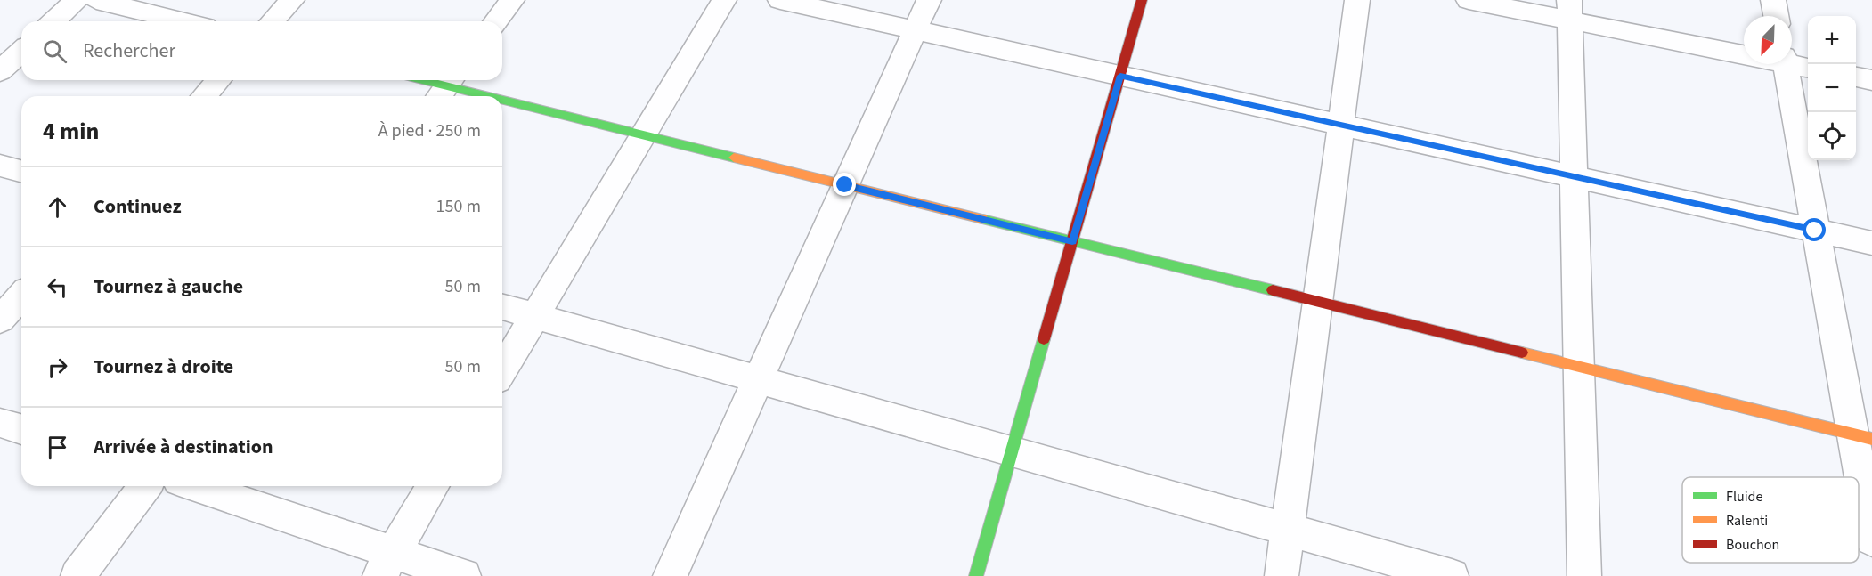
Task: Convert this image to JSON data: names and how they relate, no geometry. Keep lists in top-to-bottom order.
{
  "legend": ["Fluide", "Ralenti", "Bouchon"],
  "north": "bottom left",
  "page": {
    "map_buttons": ["+", "−"],
    "search": "Rechercher",
    "heading": ["4 min", "À pied · 250 m"],
    "list": [
      ["Continuez", "150 m"],
      ["Tournez à gauche", "50 m"],
      ["Tournez à droite", "50 m"],
      "Arrivée à destination"
    ]
  }
}
